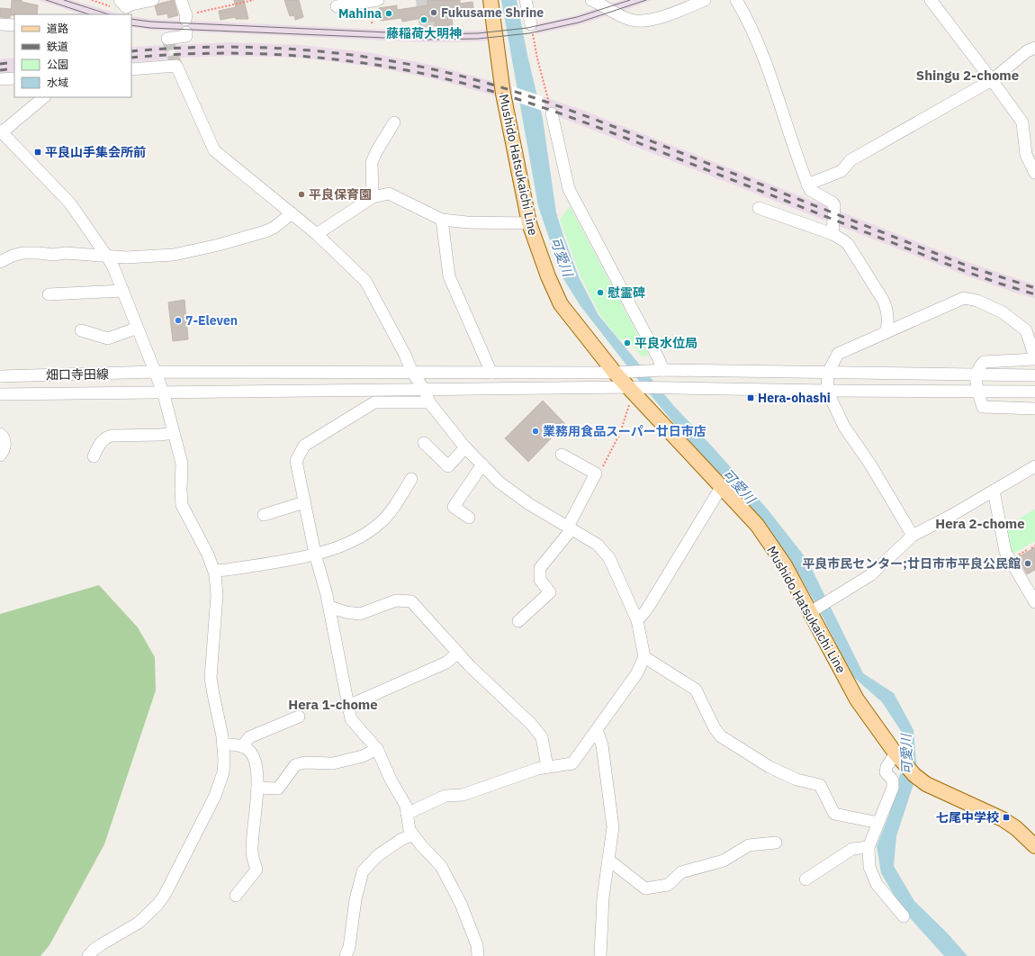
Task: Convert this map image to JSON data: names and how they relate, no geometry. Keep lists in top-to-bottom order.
{
  "streets": {
    "main road": ["Mushido Hatsukaichi Line"],
    "street": ["畑口寺田線"]
  },
  "crossings": [
    ["Mushido Hatsukaichi Line", "畑口寺田線"]
  ],
  "districts": ["Shingu 2-chome", "Hera 2-chome", "Hera 1-chome"],
  "water": ["可愛川"],
  "places": {
    "other": [
      "Fukusame Shrine",
      "Mahina",
      "藤稲荷大明神",
      "平良保育園",
      "慰霊碑",
      "7-Eleven",
      "平良水位局",
      "業務用食品スーパー廿日市店",
      "平良市民センター;廿日市市平良公民館"
    ],
    "transit": ["平良山手集会所前", "Hera-ohashi", "七尾中学校"]
  },
  "legend": [
    "道路",
    "鉄道",
    "公園",
    "水域"
  ]
}
